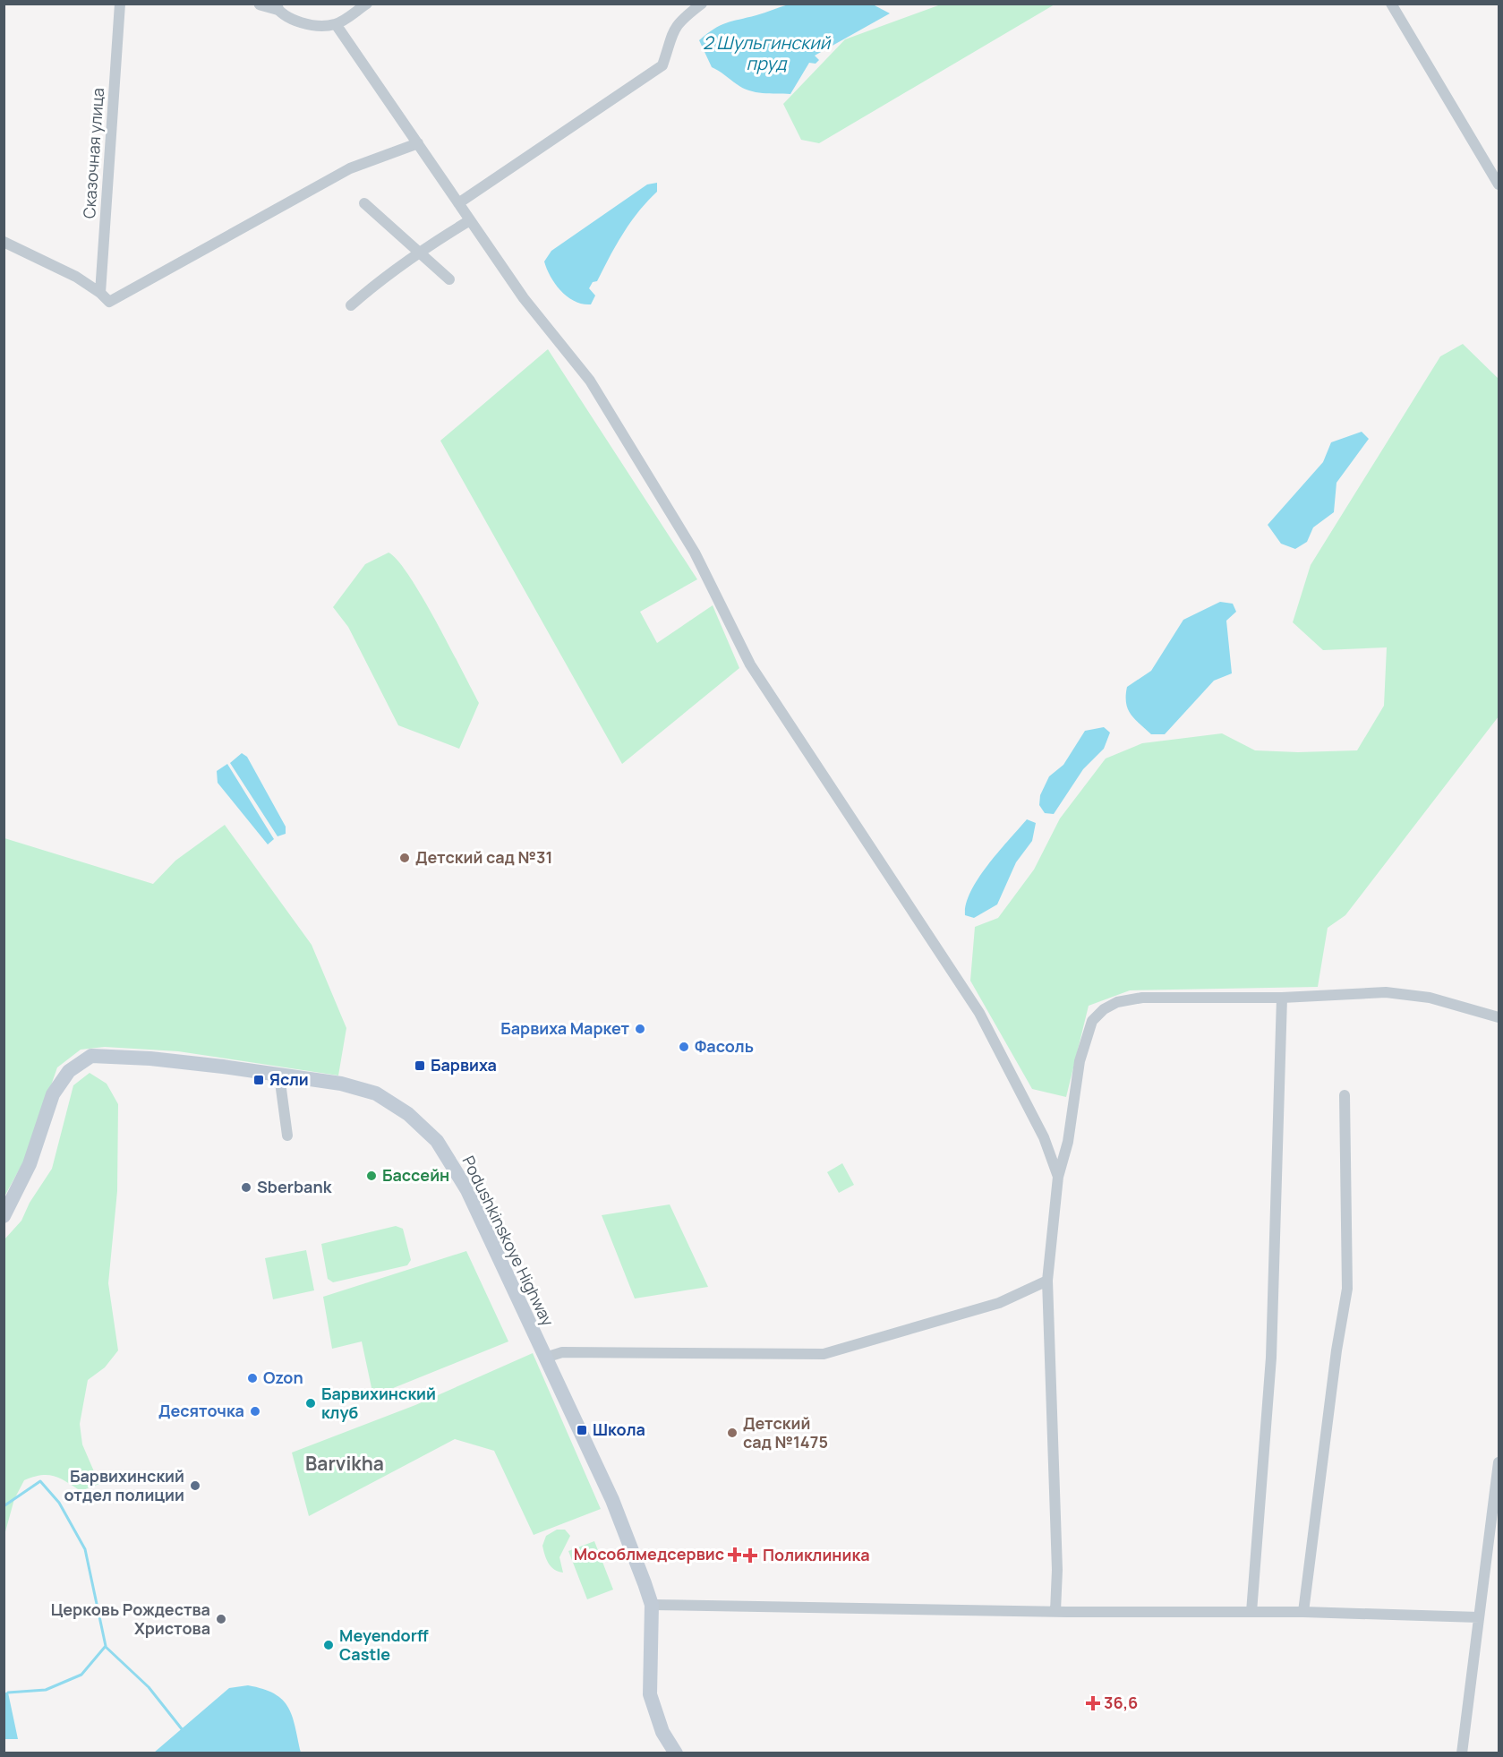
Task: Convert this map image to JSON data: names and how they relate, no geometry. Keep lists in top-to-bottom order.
{
  "streets": {
    "main road": ["Podushkinskoye Highway"],
    "street": ["Сказочная улица"]
  },
  "districts": ["Barvikha"],
  "water": ["2 Шульгинский пруд"],
  "places": {
    "other": [
      "Детский сад №31",
      "Барвиха Маркет",
      "Фасоль",
      "Бассейн",
      "Sberbank",
      "Ozon",
      "Барвихинский клуб",
      "Десяточка",
      "Детский сад №1475",
      "Барвихинский отдел полиции",
      "Церковь Рождества Христова",
      "Meyendorff Castle"
    ],
    "transit": ["Барвиха", "Ясли", "Школа"],
    "health": ["Мособлмедсервис", "Поликлиника", "36,6"]
  }
}
